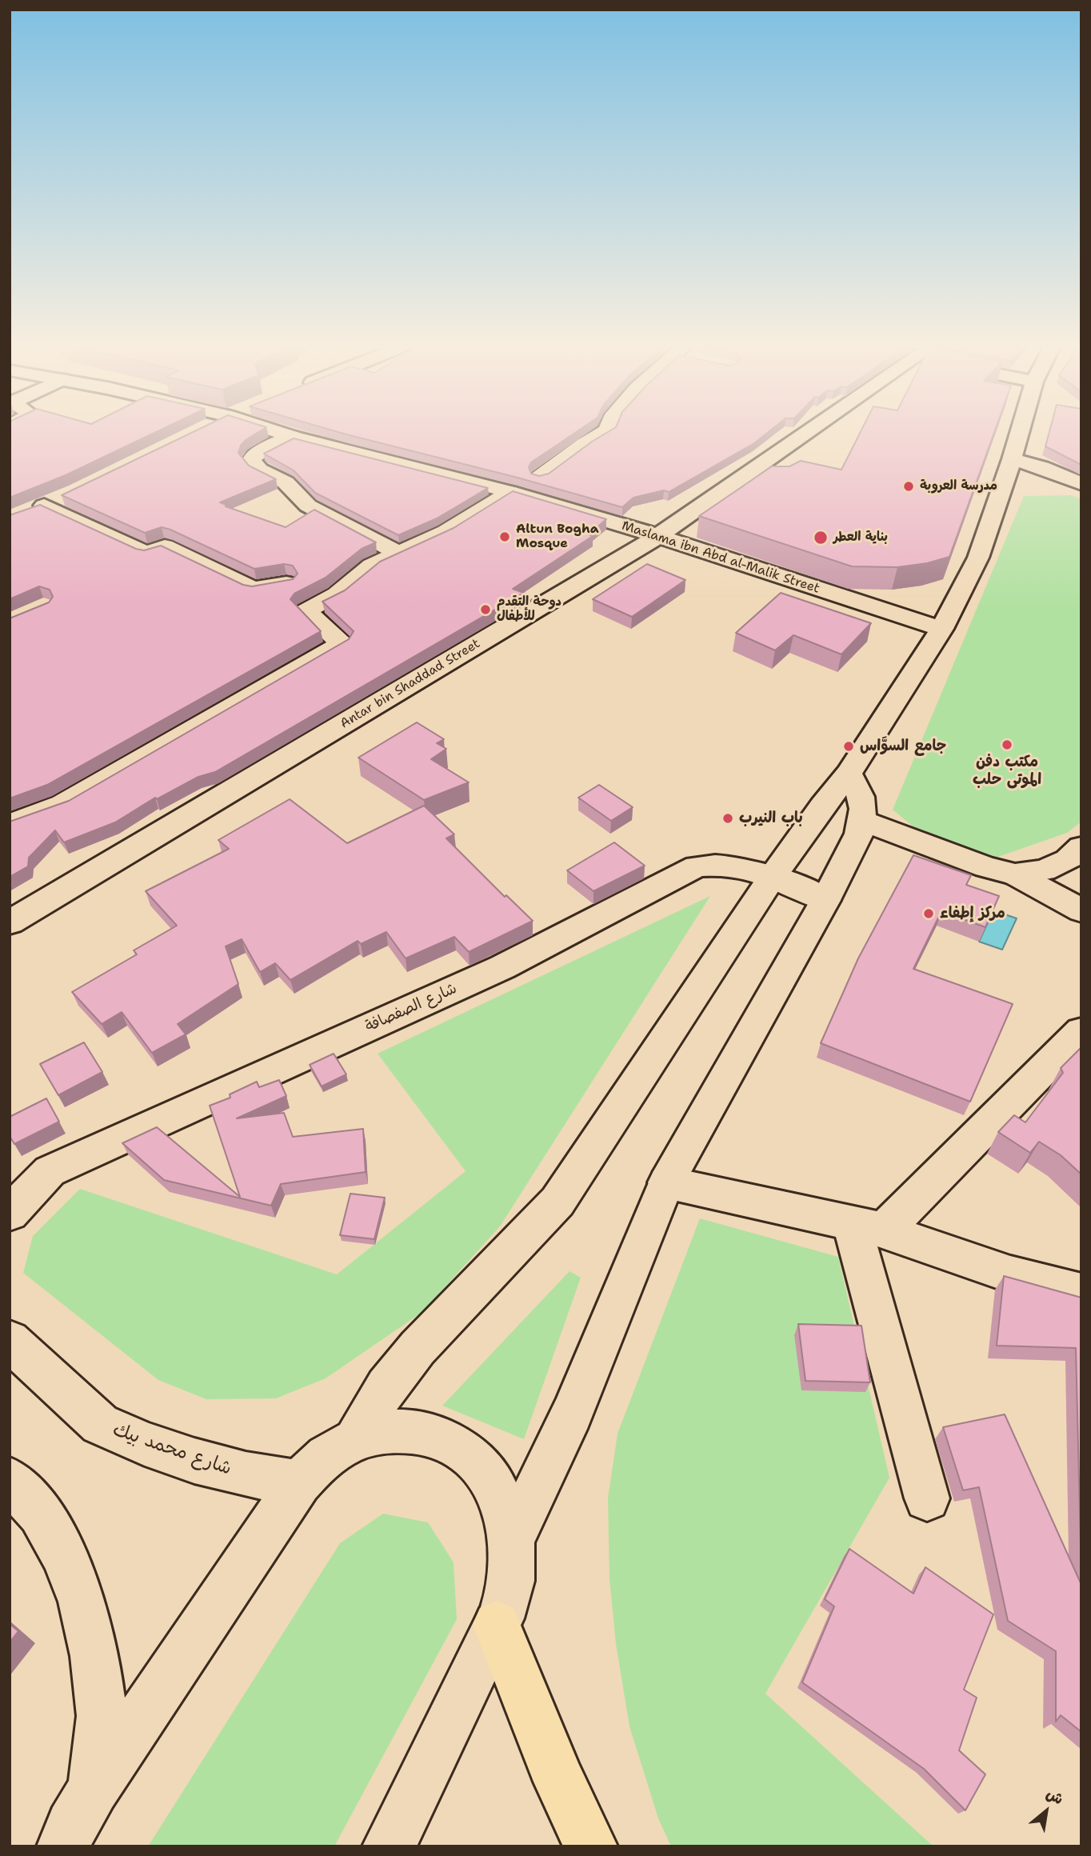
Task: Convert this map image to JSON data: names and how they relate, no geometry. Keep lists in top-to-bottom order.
{
  "streets": {
    "street": [
      "Maslama ibn Abd al-Malik Street",
      "Antar bin Shaddad Street",
      "شارع الصفصافة",
      "شارع محمد بيك"
    ]
  },
  "crossings": [
    ["Maslama ibn Abd al-Malik Street", "Antar bin Shaddad Street"]
  ],
  "places": [
    "مدرسة العروبة",
    "Altun Bogha Mosque",
    "بناية العطر",
    "دوحة التقدم للأطفال",
    "مكتب دفن الموتى حلب",
    "جامع السوَّاس",
    "باب النيرب",
    "مركز إطفاء"
  ],
  "north": "top right"
}
